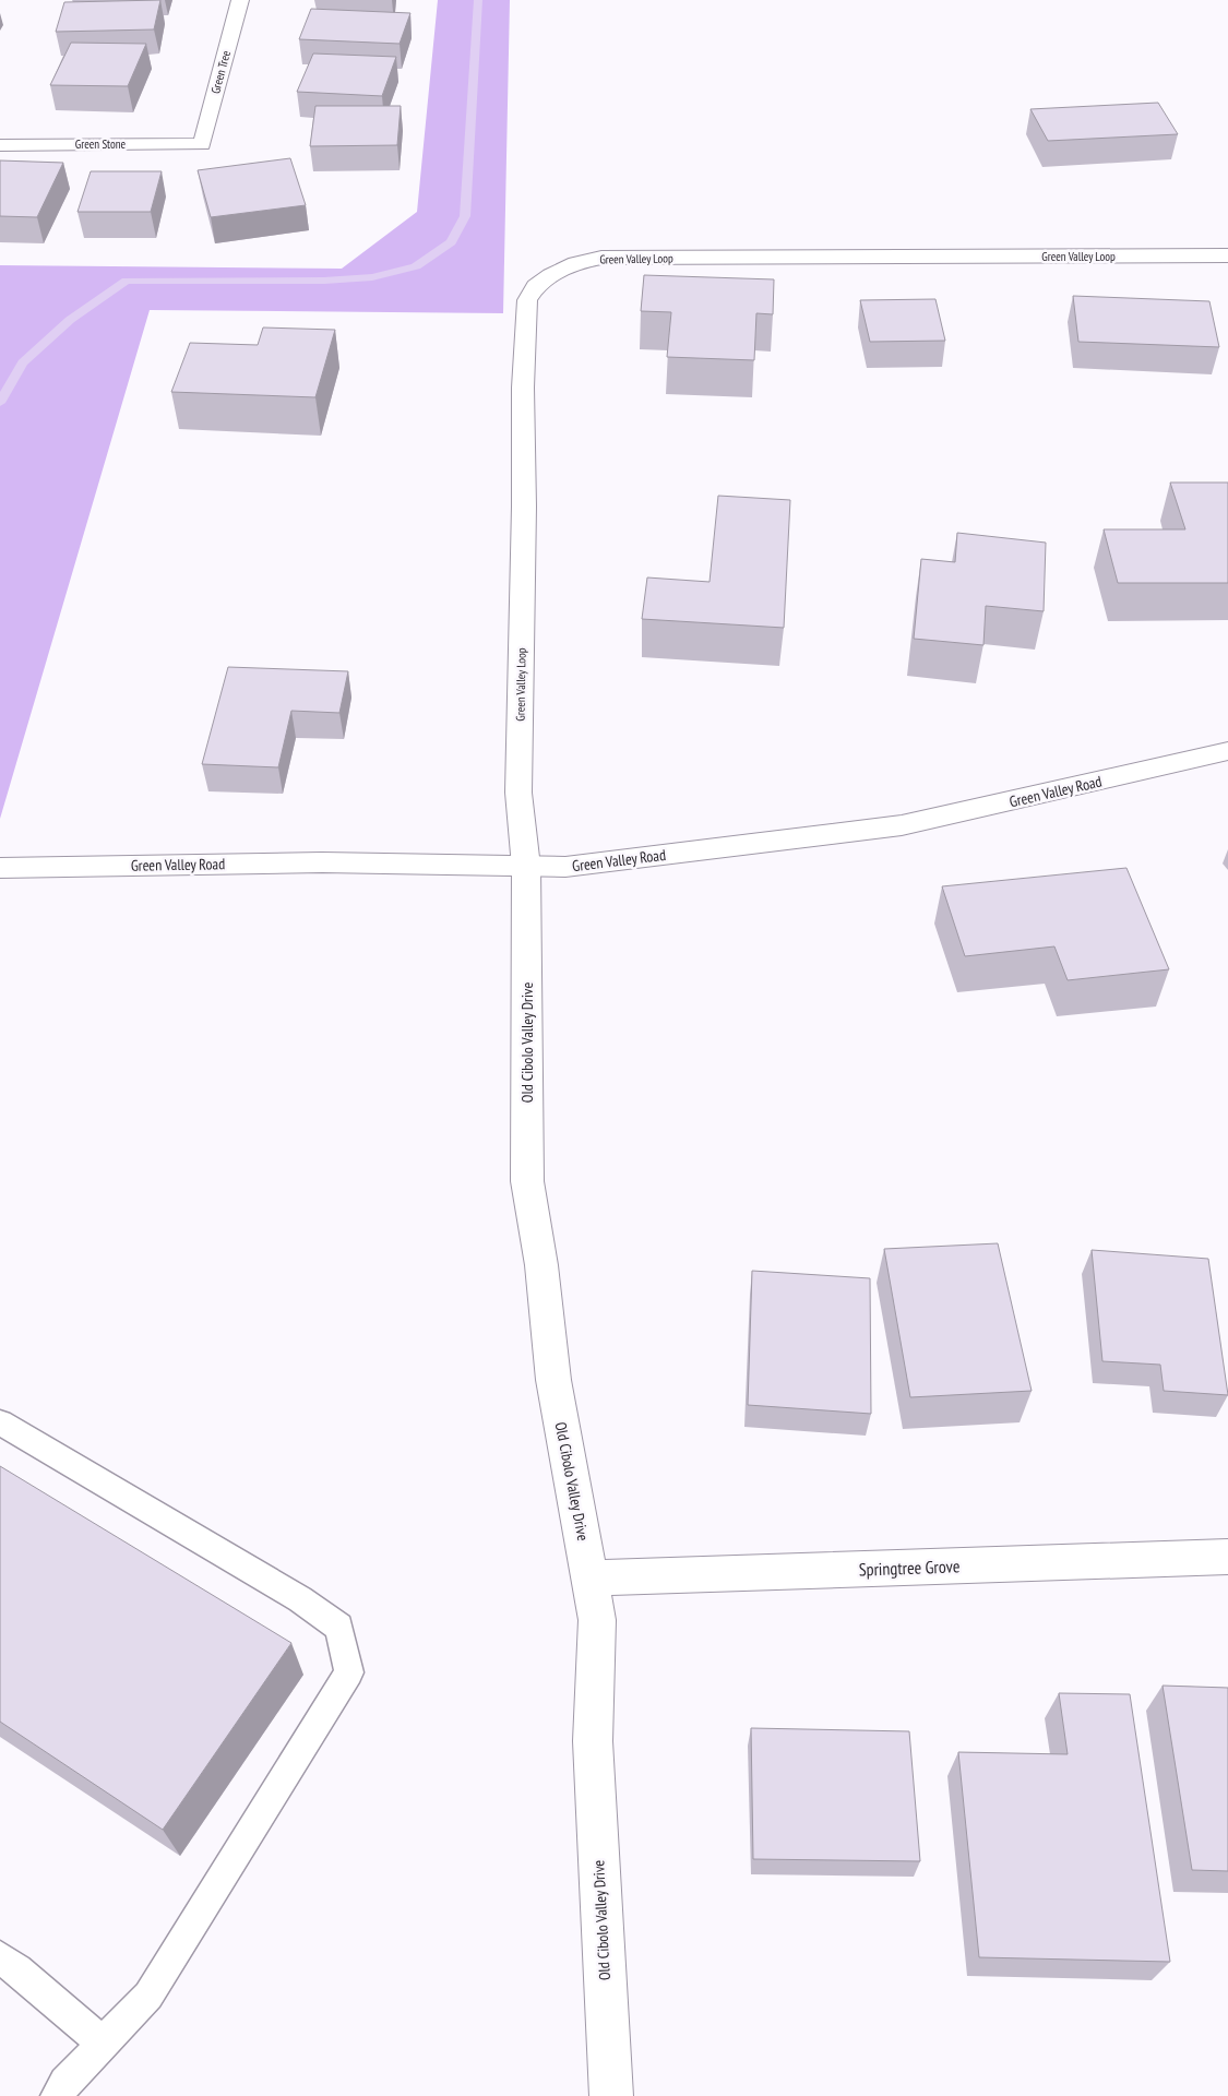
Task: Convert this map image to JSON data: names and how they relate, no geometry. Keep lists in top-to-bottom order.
{
  "streets": {
    "street": [
      "Green Tree",
      "Green Stone",
      "Green Valley Loop",
      "Green Valley Road",
      "Old Cibolo Valley Drive",
      "Springtree Grove"
    ]
  },
  "crossings": [
    ["Green Tree", "Green Stone"],
    ["Green Valley Loop", "Green Valley Road"],
    ["Green Valley Loop", "Old Cibolo Valley Drive"],
    ["Green Valley Road", "Old Cibolo Valley Drive"],
    ["Old Cibolo Valley Drive", "Springtree Grove"]
  ]
}
